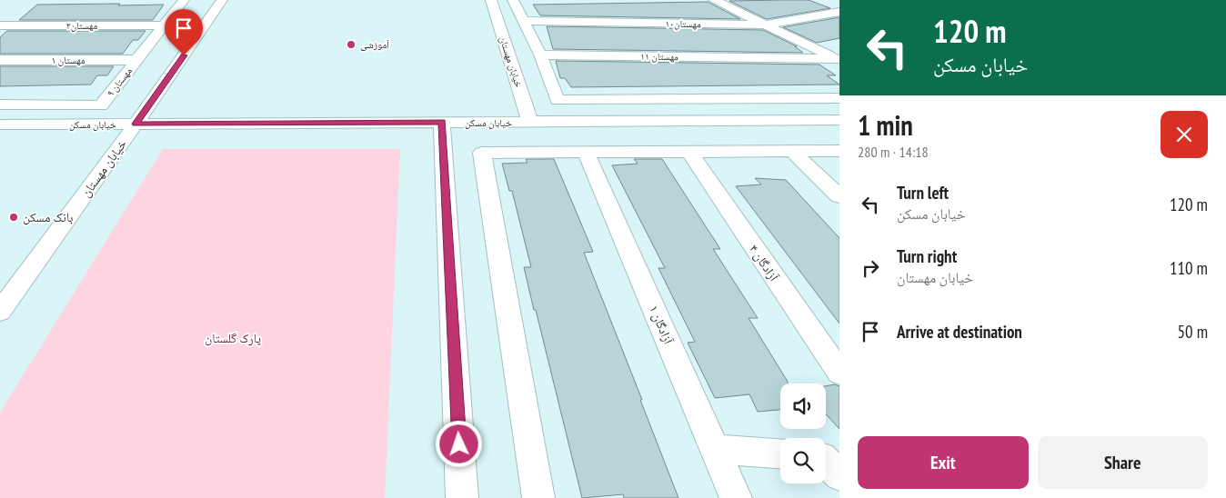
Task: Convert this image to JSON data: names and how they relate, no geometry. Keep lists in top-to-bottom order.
{
  "streets": {
    "street": [
      "مهستان۱۰",
      "مهستان۲",
      "مهستان ۱۱",
      "مهستان ۱",
      "خیابان مهستان",
      "مهستان ۹",
      "خیابان مسکن",
      "آزادگان ۴",
      "آزادگان ۱"
    ]
  },
  "crossings": [
    ["مهستان۲", "مهستان ۹"],
    ["مهستان ۱", "مهستان ۹"],
    ["خیابان مهستان", "خیابان مسکن"]
  ],
  "parks": ["پارک گلستان"],
  "places": ["آموزشی", "بانک مسکن"],
  "page": {
    "turn": ["120 m", "خیابان مسکن"],
    "heading": ["1 min", "280 m · 14:18"],
    "list": [
      {
        "name": "Turn left",
        "note": "خیابان مسکن",
        "value": "120 m"
      },
      {
        "name": "Turn right",
        "note": "خیابان مهستان",
        "value": "110 m"
      },
      {
        "name": "Arrive at destination",
        "value": "50 m"
      }
    ],
    "buttons": ["Exit", "Share"]
  }
}
